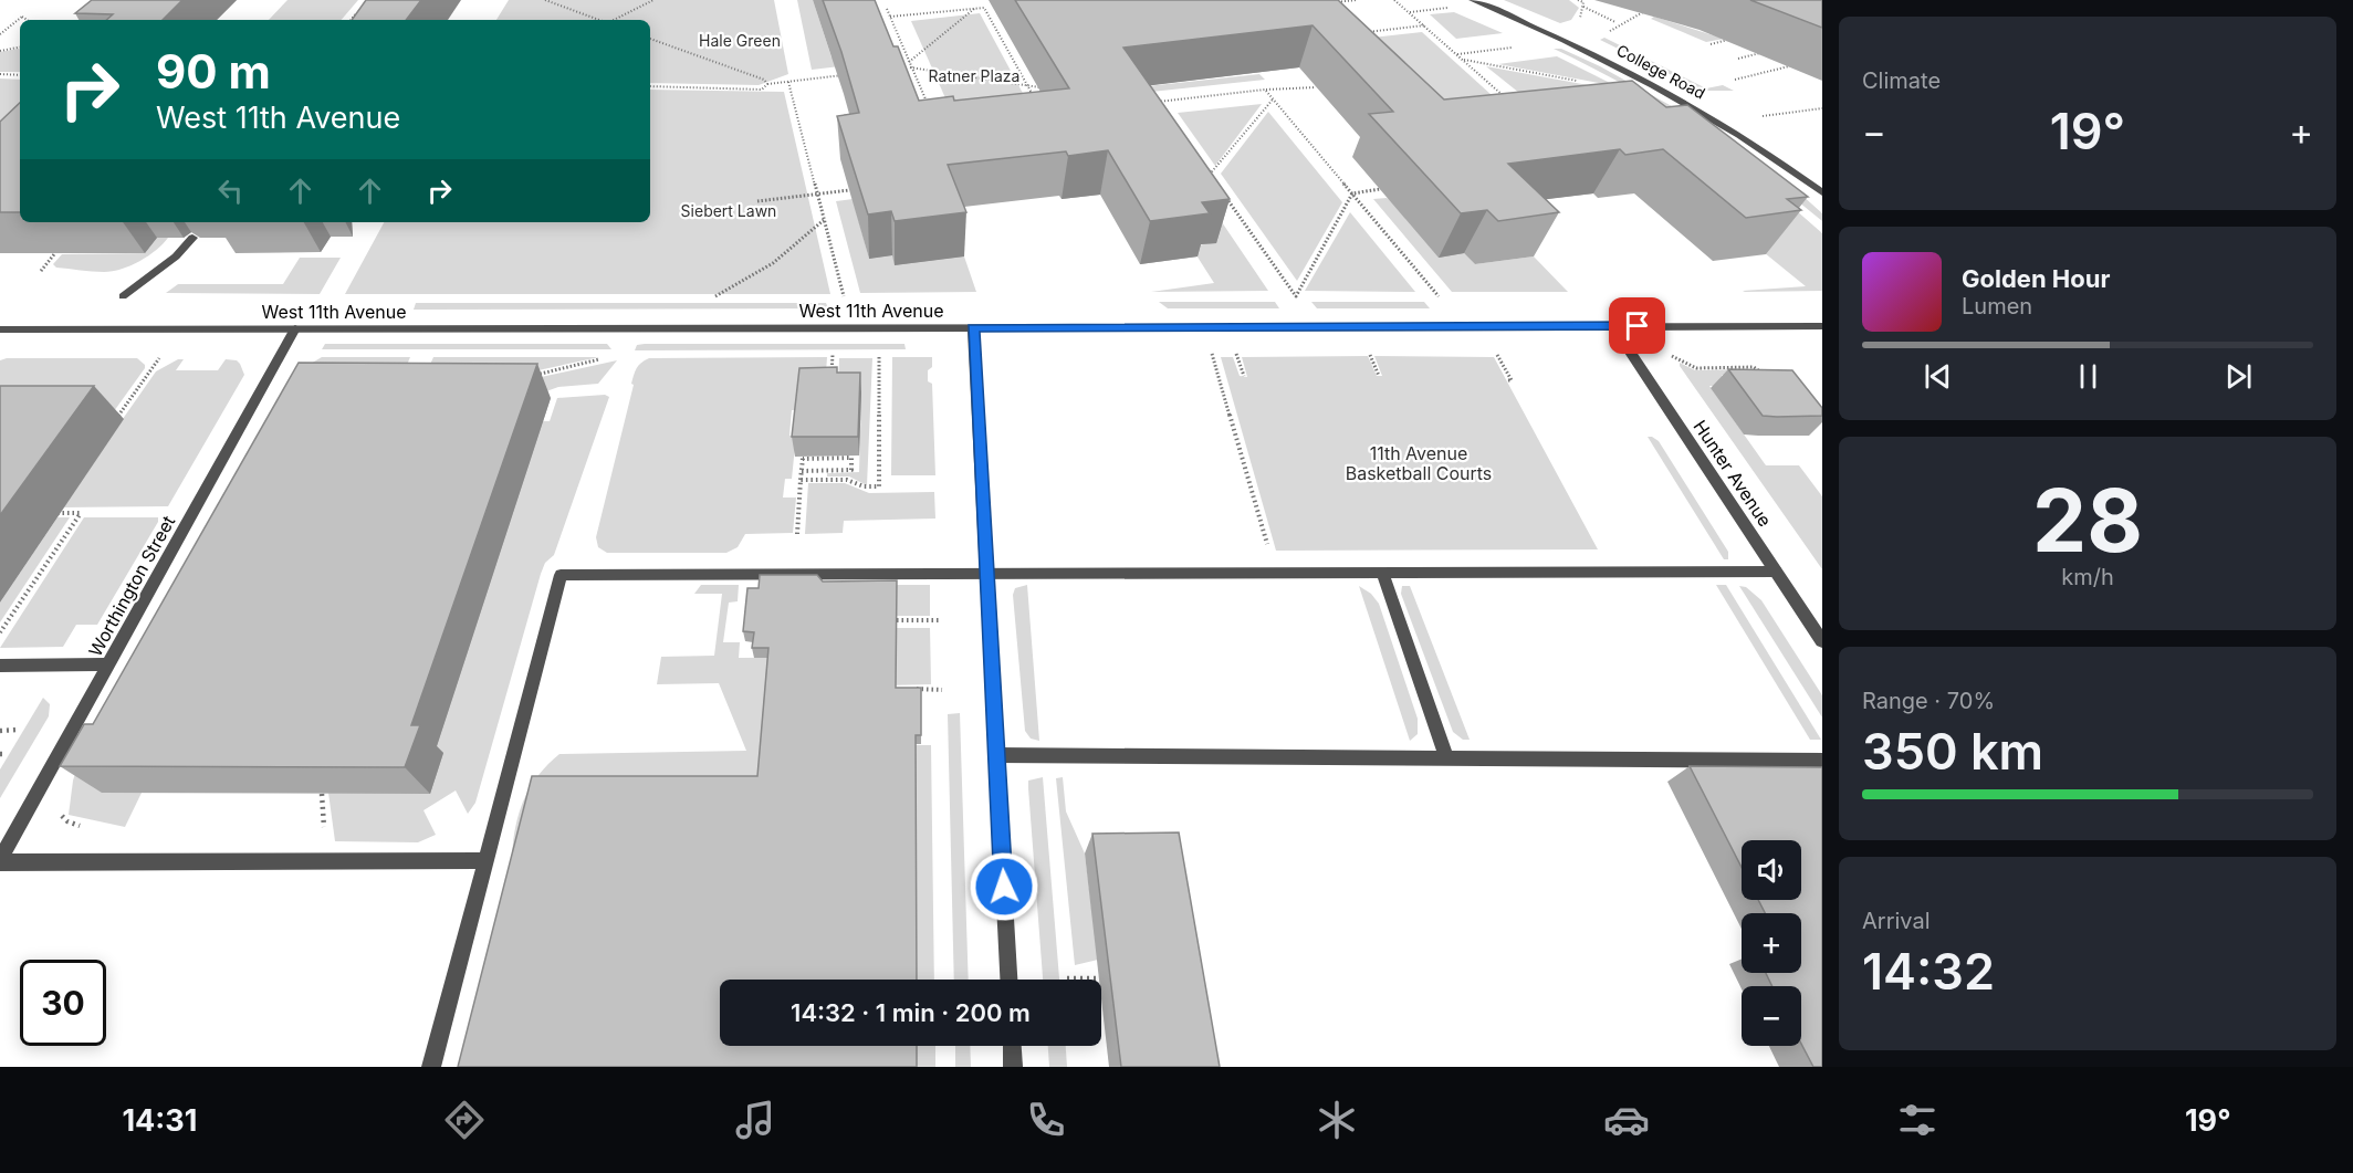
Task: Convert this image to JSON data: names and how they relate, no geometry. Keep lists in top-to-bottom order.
{
  "streets": {
    "street": [
      "College Road",
      "West 11th Avenue",
      "Hunter Avenue",
      "Worthington Street"
    ]
  },
  "crossings": [
    ["West 11th Avenue", "Hunter Avenue"],
    ["West 11th Avenue", "Worthington Street"]
  ],
  "parks": [
    "Hale Green",
    "Ratner Plaza",
    "Siebert Lawn",
    "11th Avenue Basketball Courts"
  ],
  "page": {
    "tile": [
      "Climate",
      ["28", "km/h"],
      ["Range · 70%", "350 km"],
      ["Arrival", "14:32"]
    ],
    "turn": ["90 m", "West 11th Avenue"],
    "heat": ["−", "19°", "+"],
    "song": ["Golden Hour", "Lumen"],
    "map_buttons": ["+", "−"],
    "limit": "30",
    "trip": "14:32 · 1 min · 200 m",
    "tabs": ["14:31", "19°"]
  }
}
